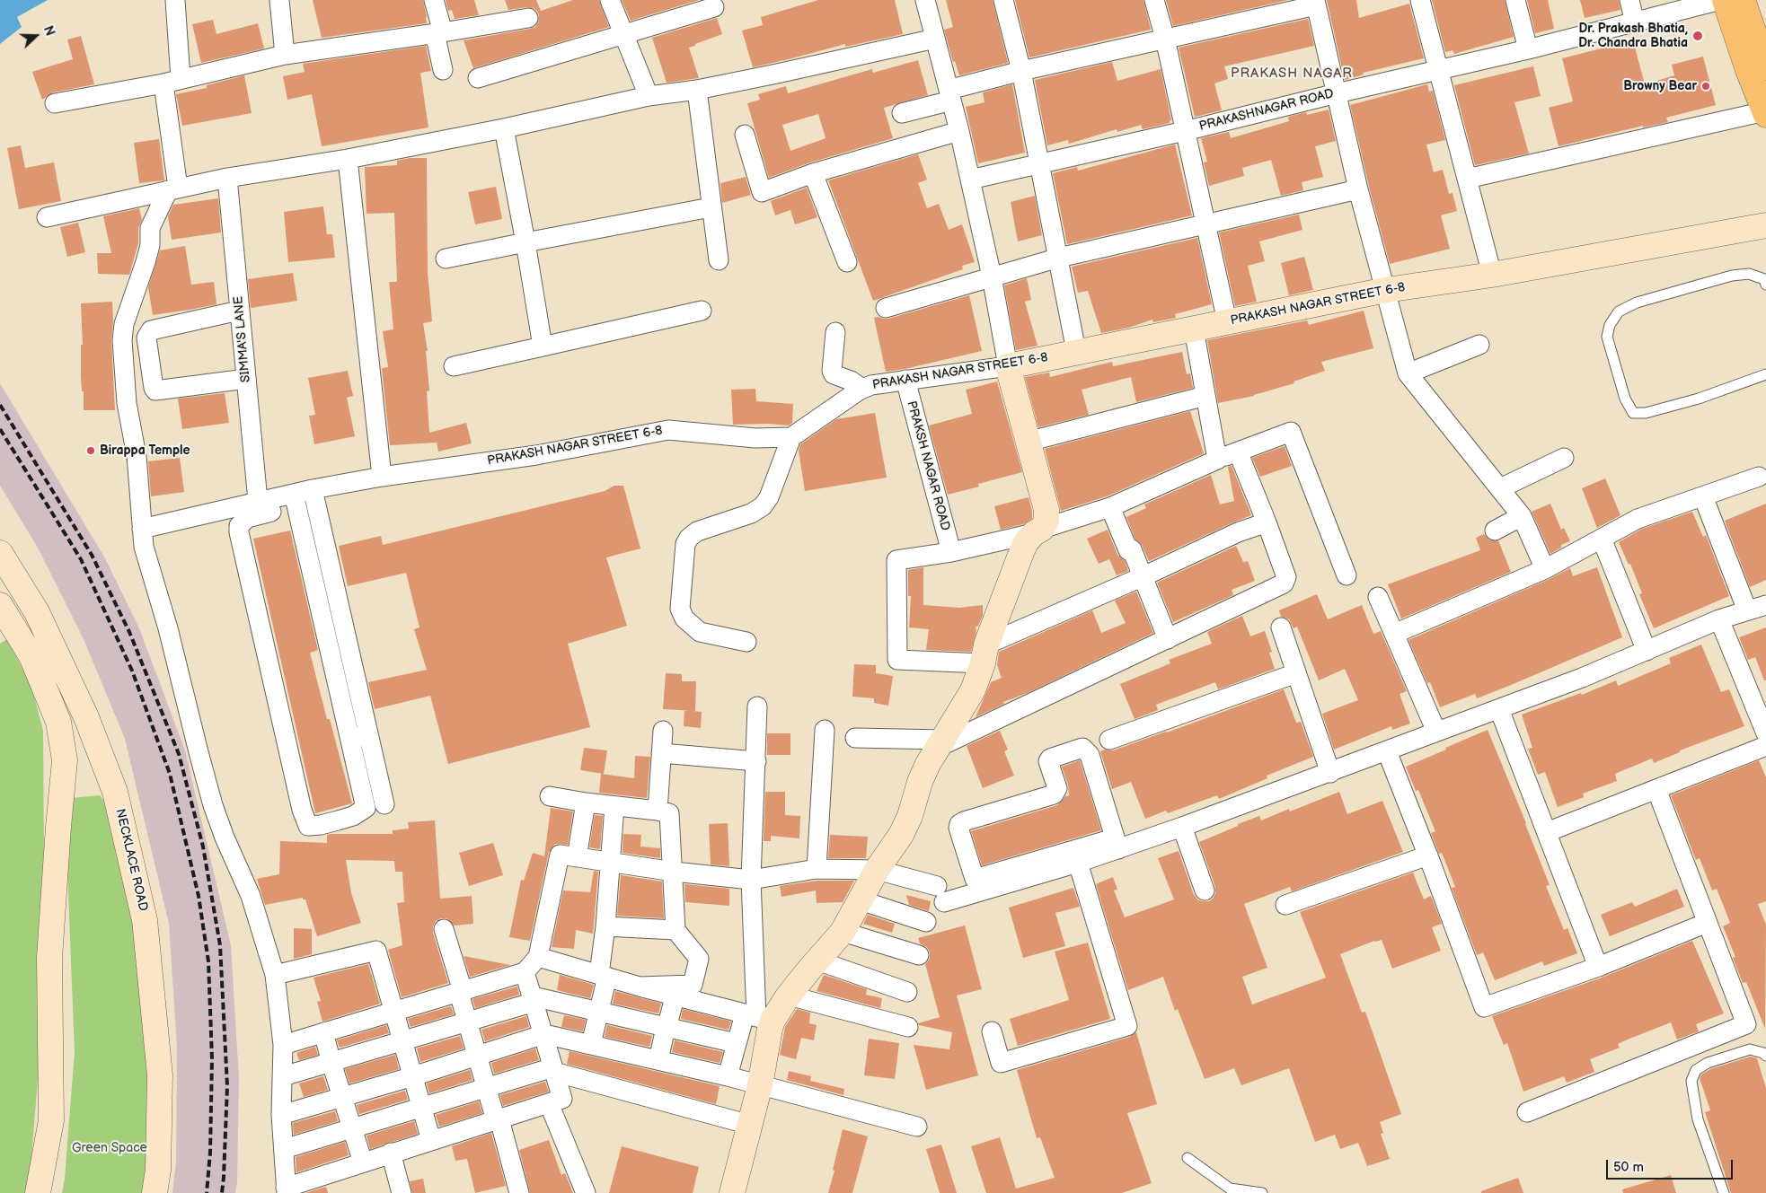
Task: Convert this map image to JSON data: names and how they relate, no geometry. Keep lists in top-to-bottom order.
{
  "streets": {
    "street": [
      "PRAKASHNAGAR ROAD",
      "PRAKASH NAGAR STREET 6-8",
      "SIMMA'S LANE",
      "PRAKSH NAGAR ROAD",
      "NECKLACE ROAD"
    ]
  },
  "crossings": [
    ["PRAKASH NAGAR STREET 6-8", "SIMMA'S LANE"],
    ["PRAKASH NAGAR STREET 6-8", "PRAKSH NAGAR ROAD"]
  ],
  "districts": ["PRAKASH NAGAR"],
  "parks": ["Green Space"],
  "places": ["Dr. Prakash Bhatia, Dr. Chandra Bhatia", "Browny Bear", "Birappa Temple"],
  "scale_bar": "50 m",
  "north": "right"
}
